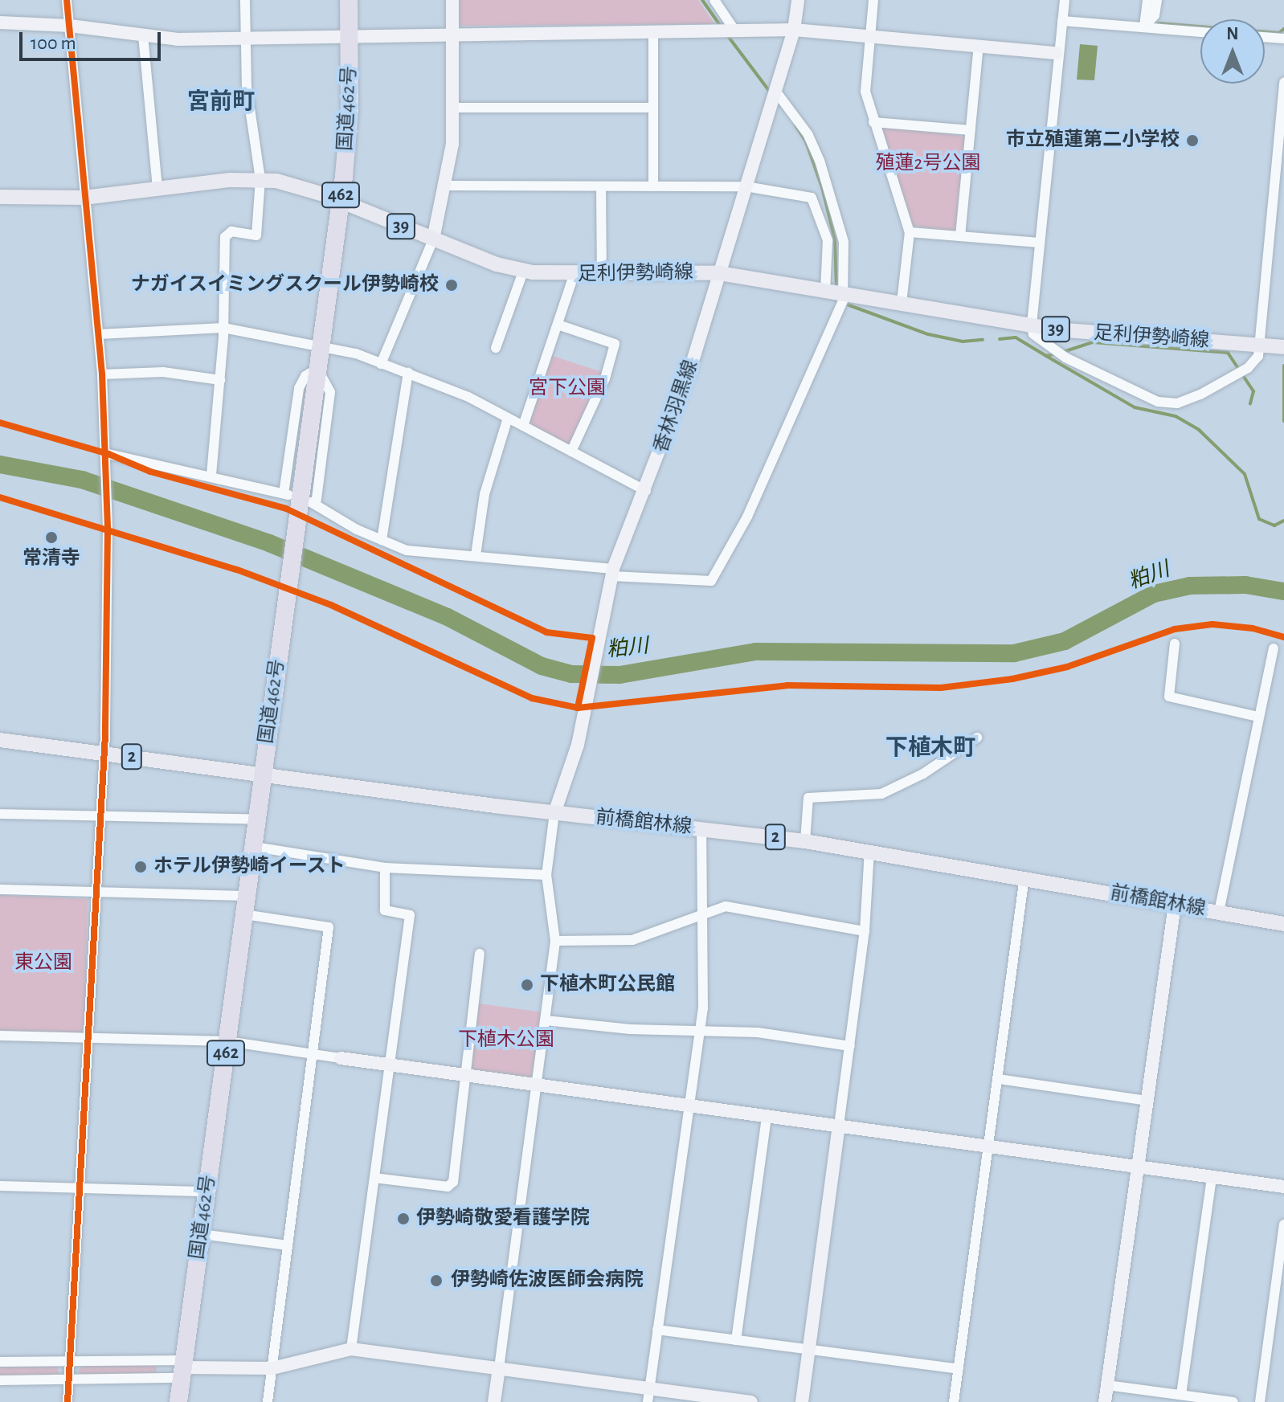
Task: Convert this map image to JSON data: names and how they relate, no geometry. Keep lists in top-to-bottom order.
{
  "streets": {
    "highway": ["国道462号", "462"],
    "main road": [
      "39",
      "足利伊勢崎線",
      "2",
      "前橋館林線"
    ],
    "street": ["香林羽黒線"]
  },
  "crossings": [
    ["国道462号", "足利伊勢崎線"],
    ["国道462号", "前橋館林線"],
    ["足利伊勢崎線", "香林羽黒線"],
    ["香林羽黒線", "前橋館林線"]
  ],
  "districts": ["宮前町", "下植木町"],
  "water": ["粕川"],
  "parks": [
    "殖蓮2号公園",
    "宮下公園",
    "東公園",
    "下植木公園"
  ],
  "places": [
    "市立殖蓮第二小学校",
    "ナガイスイミングスクール伊勢崎校",
    "常清寺",
    "ホテル伊勢崎イースト",
    "下植木町公民館",
    "伊勢崎敬愛看護学院",
    "伊勢崎佐波医師会病院"
  ],
  "scale_bar": "100 m",
  "north": "top"
}
